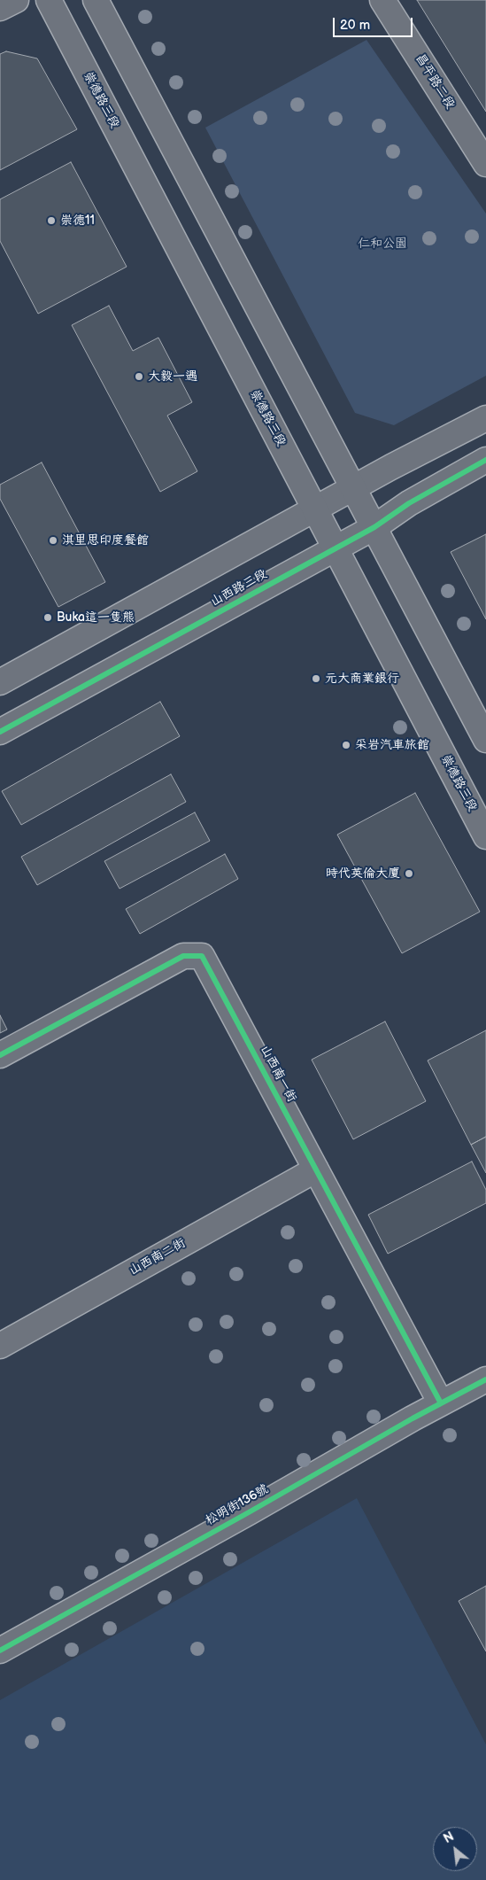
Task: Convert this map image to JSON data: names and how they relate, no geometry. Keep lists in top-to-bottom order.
{
  "streets": {
    "street": [
      "昌平路二段",
      "崇德路三段",
      "山西路三段",
      "山西南一街",
      "山西南二街",
      "松明街136號"
    ]
  },
  "crossings": [
    ["崇德路三段", "山西路三段"],
    ["山西南一街", "山西南二街"],
    ["山西南一街", "松明街136號"]
  ],
  "parks": ["仁和公園"],
  "places": [
    "崇德11",
    "大毅一遇",
    "淇里思印度餐館",
    "Buka這一隻熊",
    "元大商業銀行",
    "采岩汽車旅館",
    "時代英倫大廈"
  ],
  "scale_bar": "20 m",
  "north": "top left"
}
